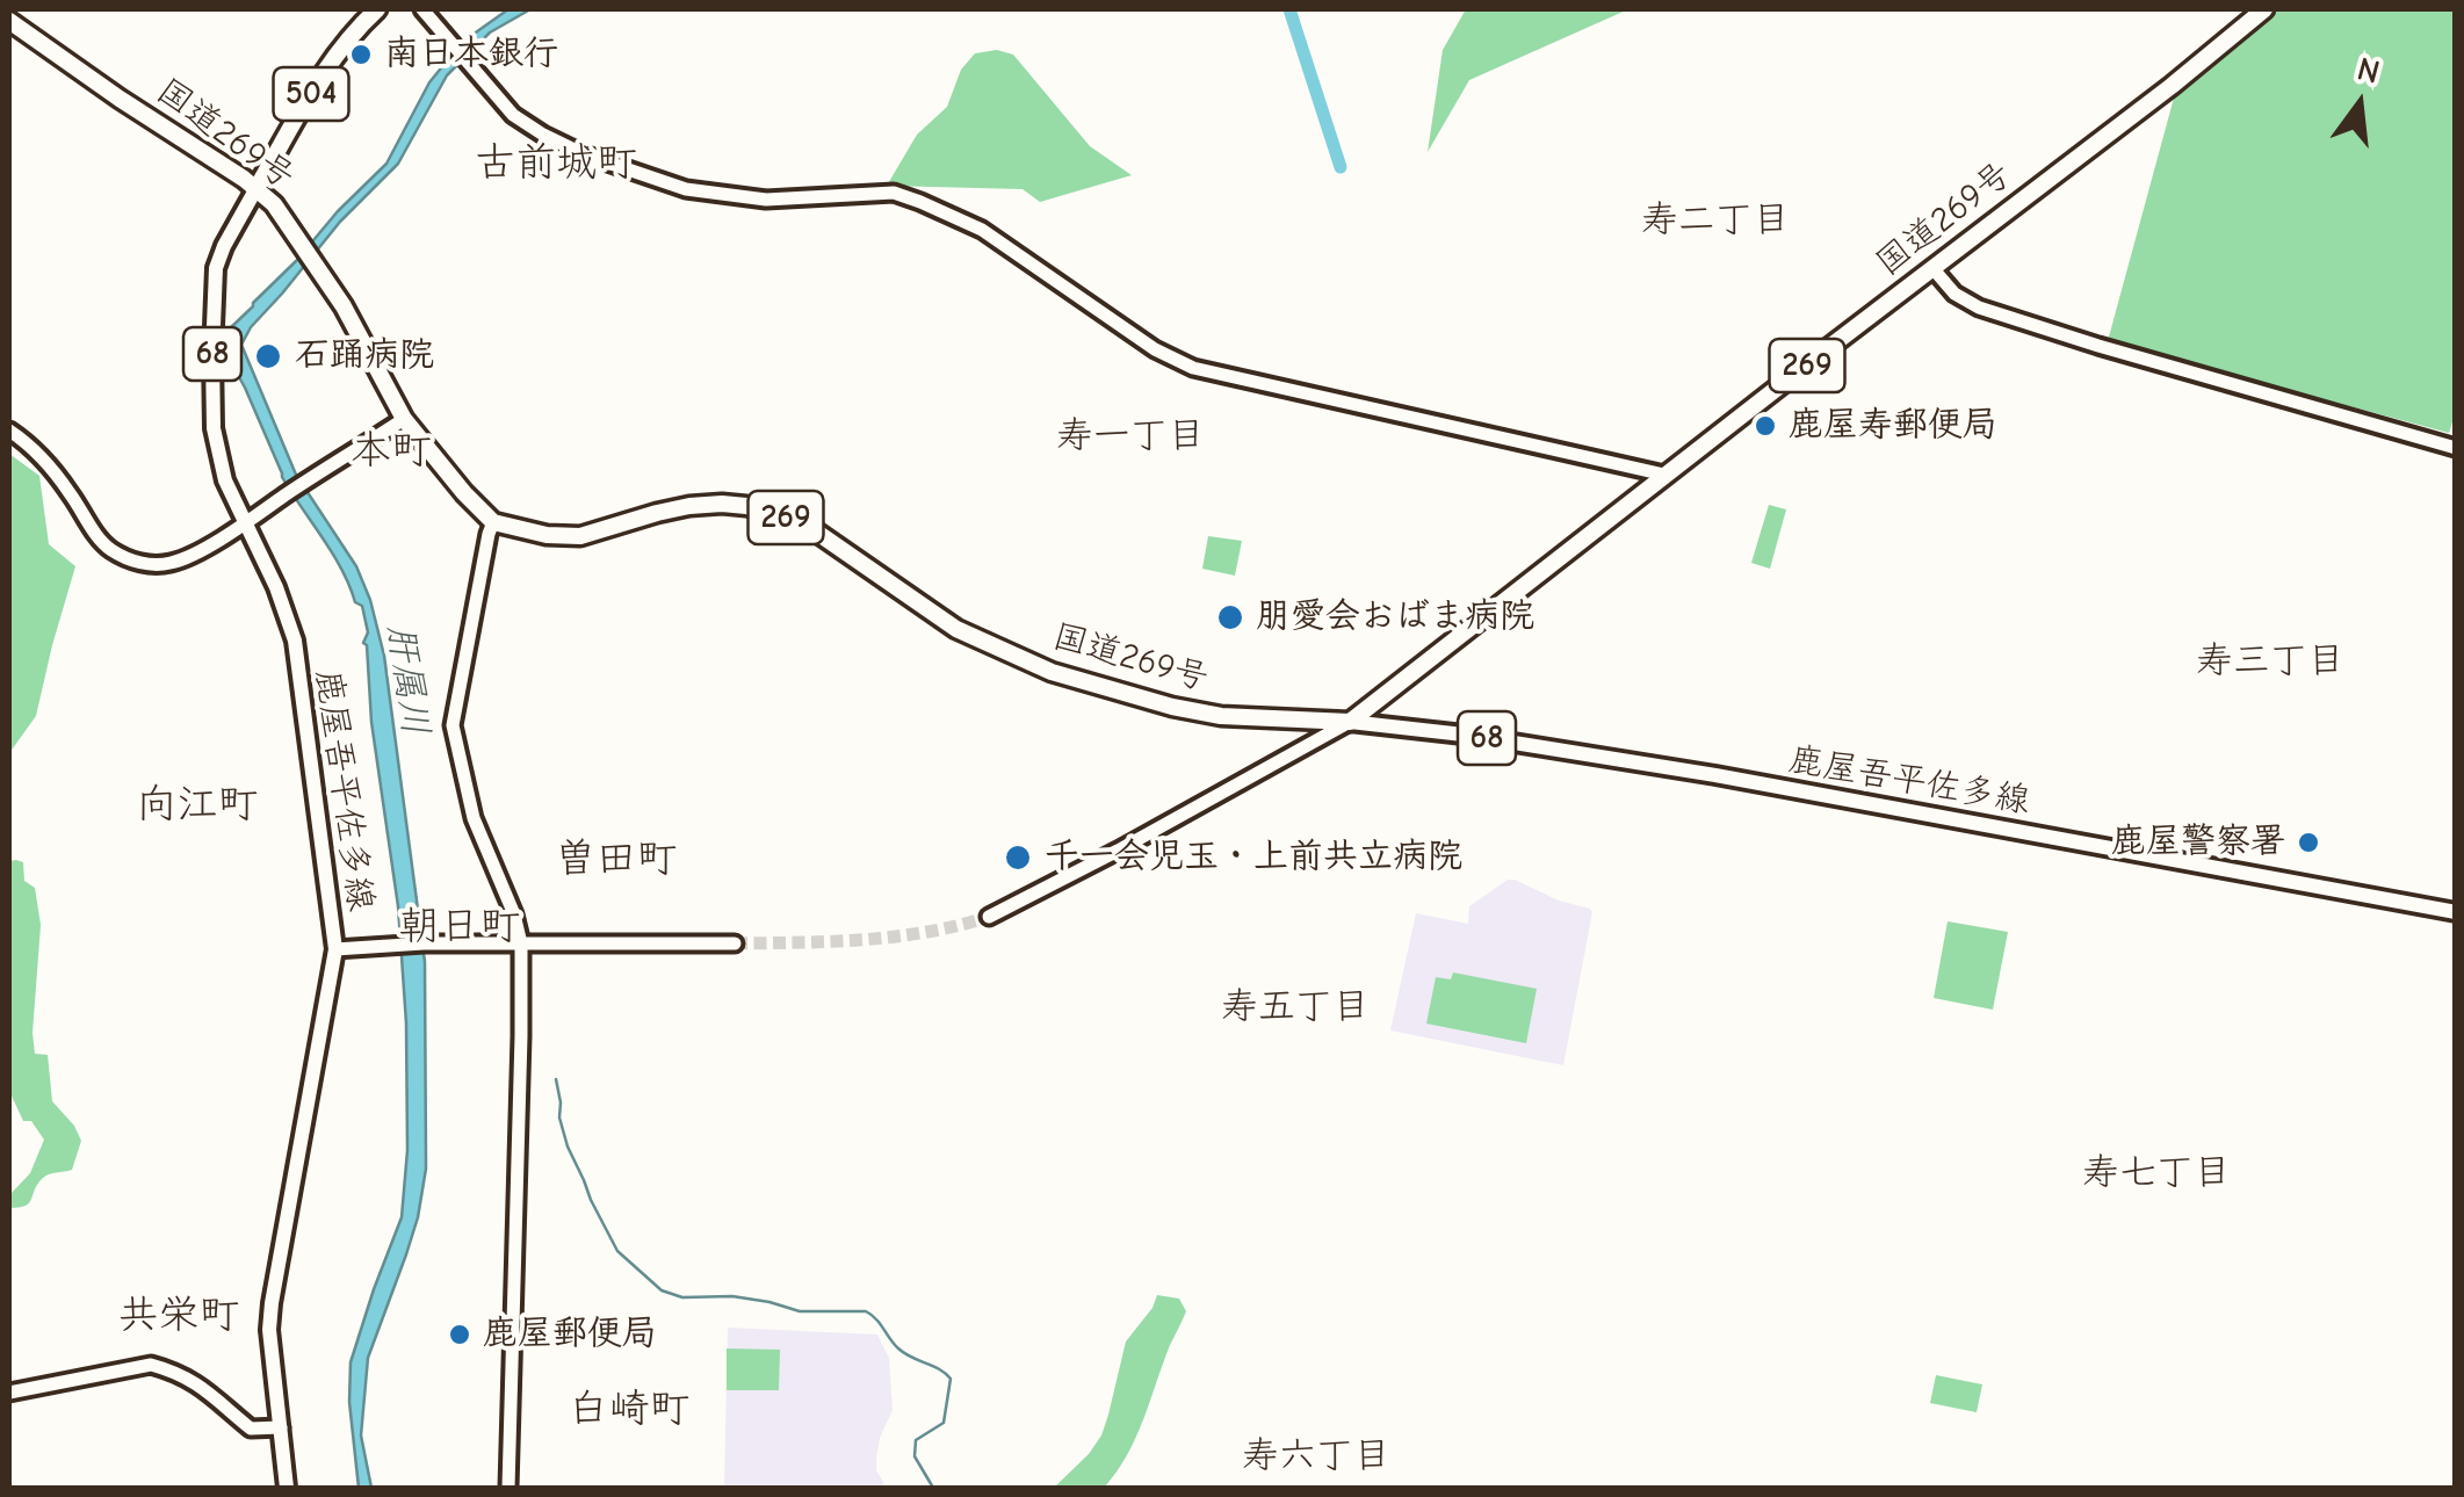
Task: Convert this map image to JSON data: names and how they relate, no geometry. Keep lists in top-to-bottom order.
{
  "streets": {
    "highway": ["504", "国道269号", "269"],
    "main road": ["68", "鹿屋吾平佐多線"]
  },
  "crossings": [
    ["504", "国道269号"],
    ["504", "鹿屋吾平佐多線"],
    ["国道269号", "鹿屋吾平佐多線"]
  ],
  "districts": [
    "古前城町",
    "寿二丁目",
    "寿一丁目",
    "本町",
    "寿三丁目",
    "向江町",
    "曽田町",
    "朝日町",
    "寿五丁目",
    "寿七丁目",
    "共栄町",
    "白崎町",
    "寿六丁目"
  ],
  "water": ["肝属川"],
  "places": [
    "南日本銀行",
    "石踊病院",
    "鹿屋寿郵便局",
    "朋愛会おばま病院",
    "鹿屋警察署",
    "千一会児玉・上前共立病院",
    "鹿屋郵便局"
  ],
  "north": "top"
}
